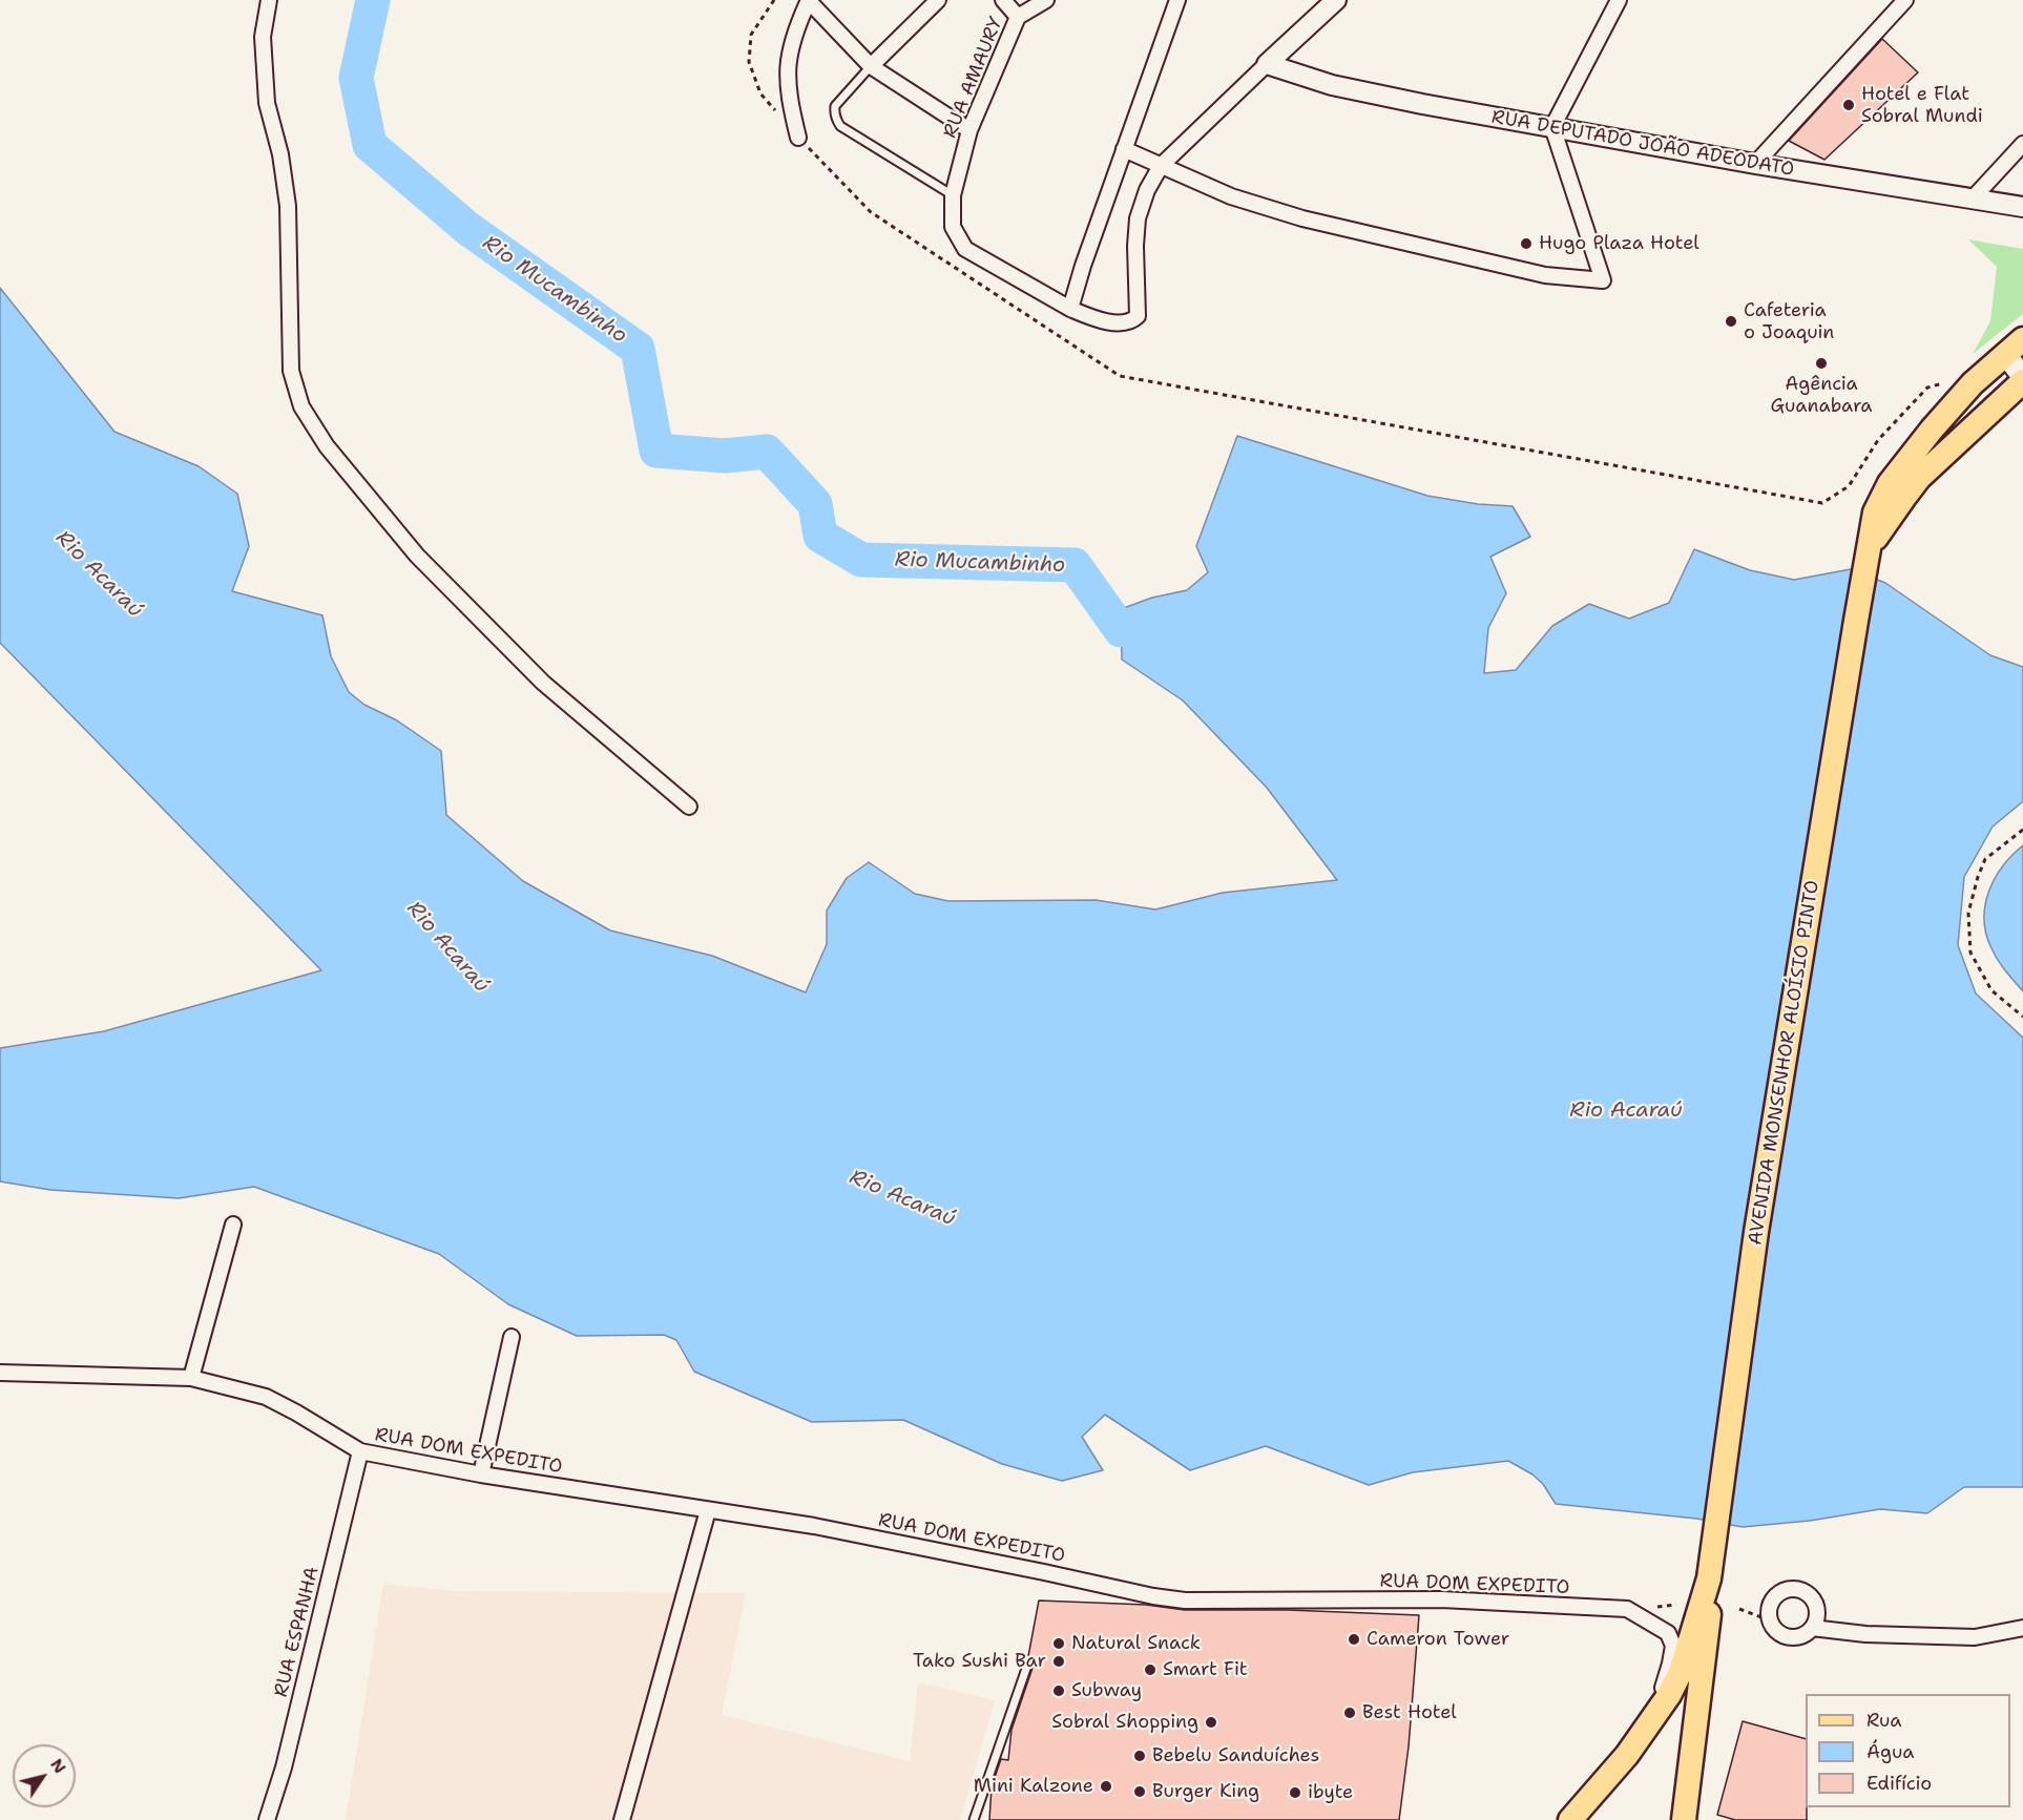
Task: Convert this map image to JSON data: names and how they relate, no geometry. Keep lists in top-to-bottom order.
{
  "streets": {
    "main road": ["AVENIDA MONSENHOR ALOÍSIO PINTO"],
    "street": [
      "RUA AMAURY",
      "RUA DEPUTADO JOÃO ADEODATO",
      "RUA DOM EXPEDITO",
      "RUA ESPANHA"
    ]
  },
  "crossings": [
    ["AVENIDA MONSENHOR ALOÍSIO PINTO", "RUA DOM EXPEDITO"],
    ["RUA DOM EXPEDITO", "RUA ESPANHA"]
  ],
  "water": ["Rio Mucambinho", "Rio Acaraú"],
  "places": [
    "Hotel e Flat Sobral Mundi",
    "Hugo Plaza Hotel",
    "Cafeteria o Joaquin",
    "Agência Guanabara",
    "Cameron Tower",
    "Natural Snack",
    "Tako Sushi Bar",
    "Smart Fit",
    "Subway",
    "Best Hotel",
    "Sobral Shopping",
    "Bebelu Sanduíches",
    "Mini Kalzone",
    "Burger King",
    "ibyte"
  ],
  "legend": ["Rua", "Água", "Edifício"],
  "north": "top right"
}
